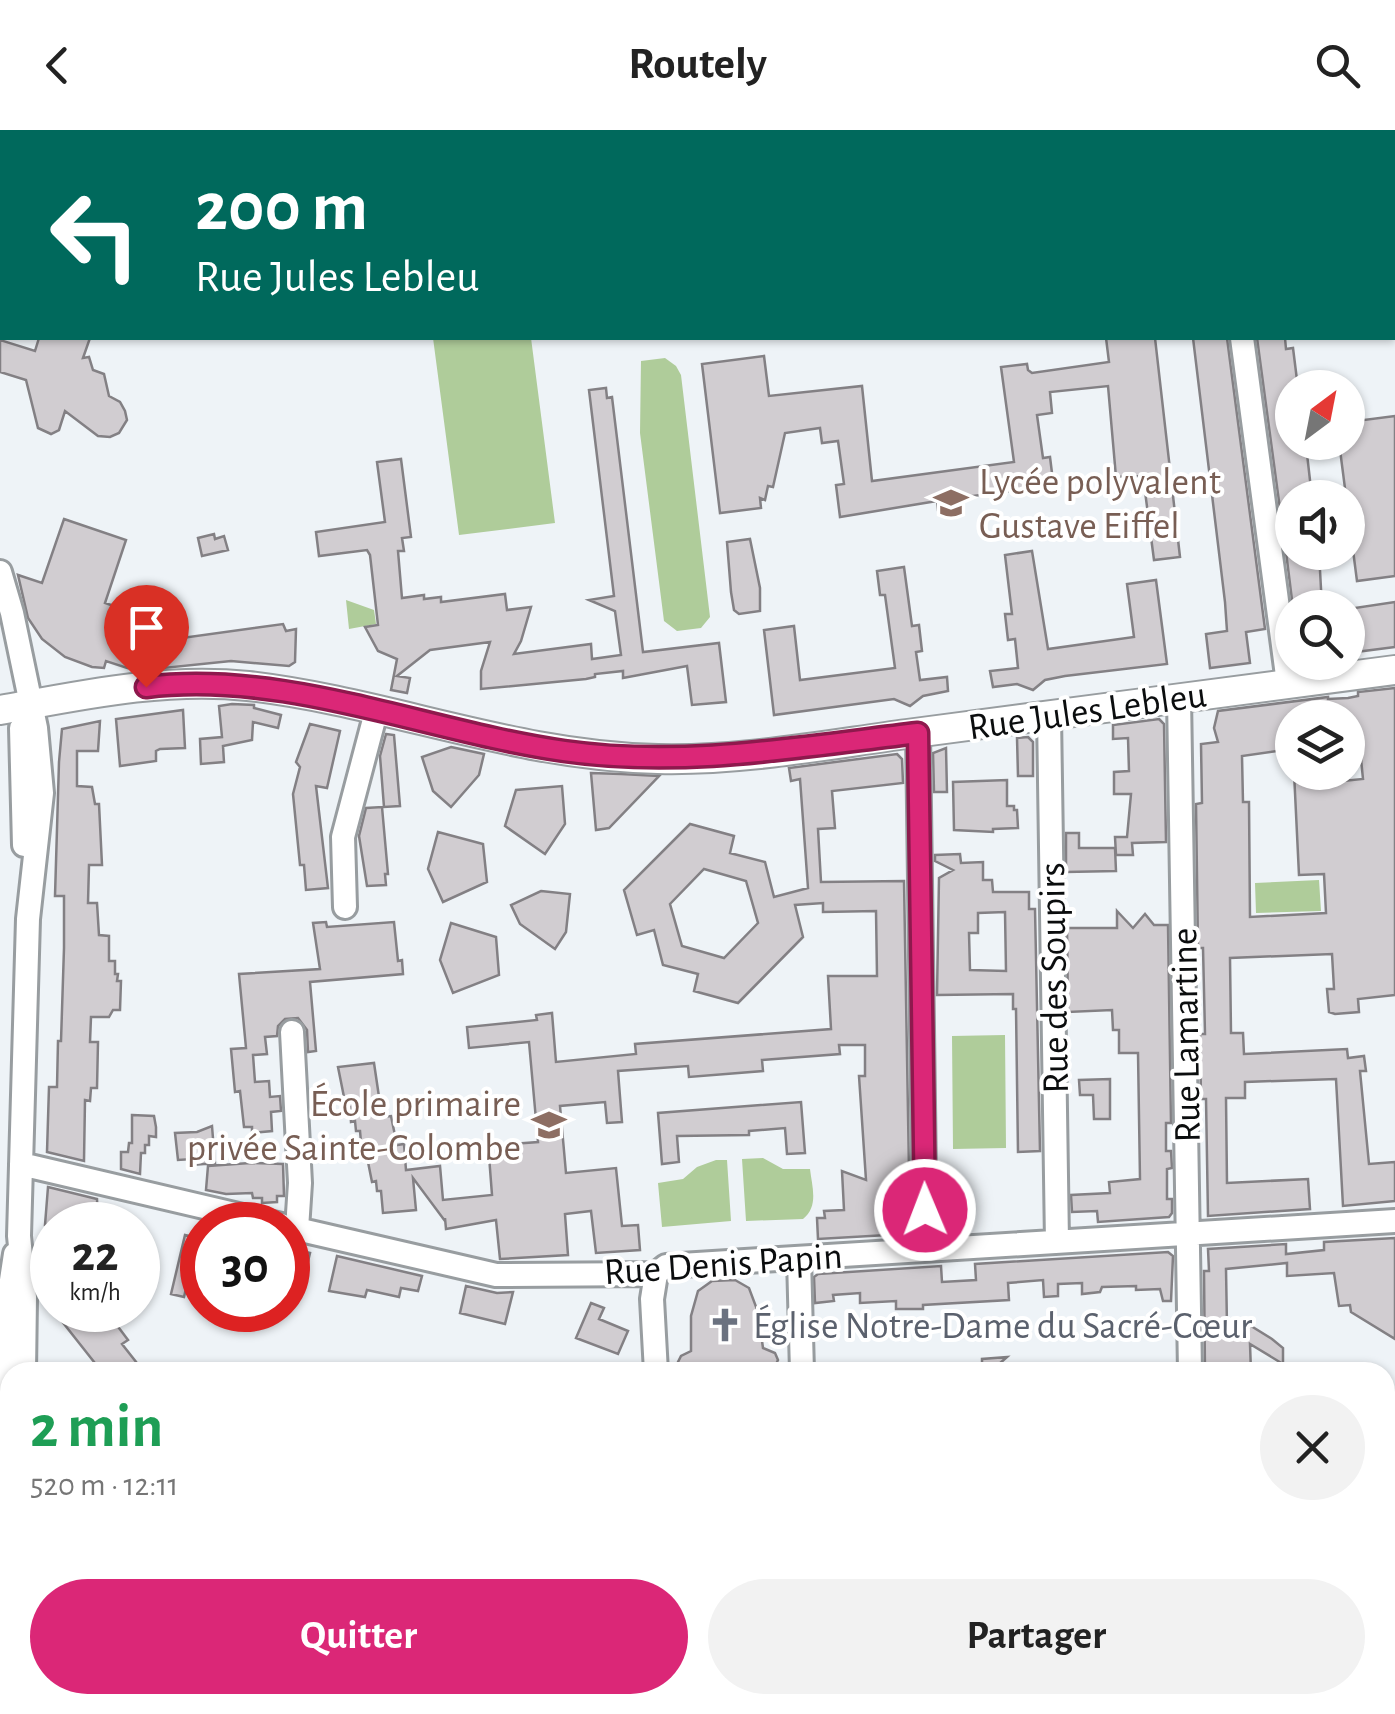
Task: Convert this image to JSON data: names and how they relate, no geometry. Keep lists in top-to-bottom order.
{
  "streets": {
    "main road": ["Rue Jules Lebleu"],
    "street": ["Rue des Soupirs", "Rue Lamartine", "Rue Denis Papin"]
  },
  "crossings": [
    ["Rue Jules Lebleu", "Rue des Soupirs"],
    ["Rue Jules Lebleu", "Rue Lamartine"],
    ["Rue des Soupirs", "Rue Denis Papin"],
    ["Rue Lamartine", "Rue Denis Papin"]
  ],
  "places": {
    "school or university": ["Lycée polyvalent Gustave Eiffel", "École primaire privée Sainte-Colombe"],
    "church": ["Église Notre-Dame du Sacré-Cœur"]
  },
  "north": "top right",
  "page": {
    "header": "Routely",
    "turn": ["200 m", "Rue Jules Lebleu"],
    "speed": "22 km/h",
    "limit": "30",
    "heading": ["2 min", "520 m · 12:11"],
    "buttons": ["Quitter", "Partager"]
  }
}
